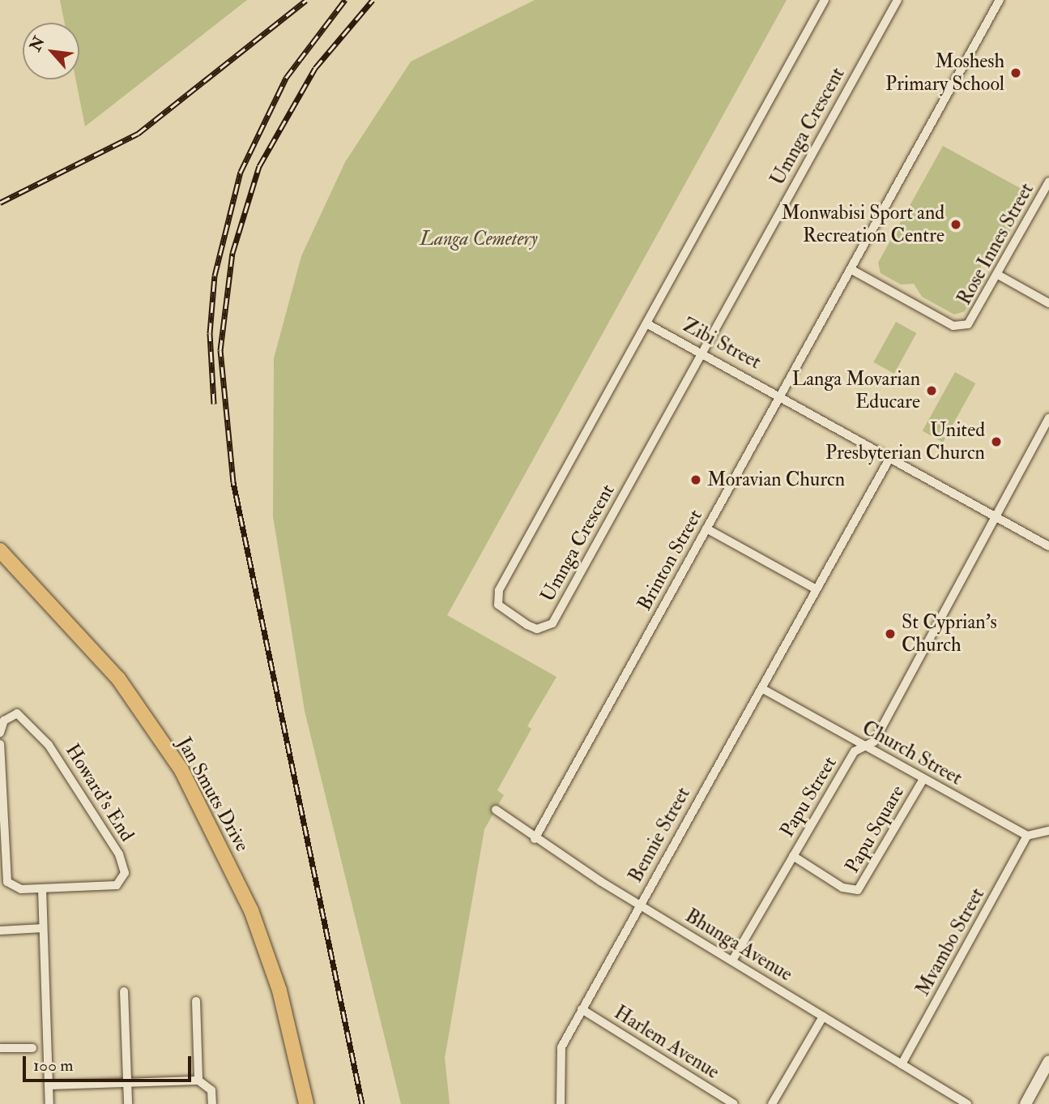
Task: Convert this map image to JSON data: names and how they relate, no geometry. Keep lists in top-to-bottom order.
{
  "streets": {
    "main road": ["Jan Smuts Drive"],
    "street": [
      "Umnga Crescent",
      "Rose Innes Street",
      "Zibi Street",
      "Brinton Street",
      "Church Street",
      "Howard's End",
      "Papu Street",
      "Papu Square",
      "Bennie Street",
      "Mvambo Street",
      "Bhunga Avenue",
      "Harlem Avenue"
    ]
  },
  "crossings": [
    ["Umnga Crescent", "Zibi Street"],
    ["Rose Innes Street", "Brinton Street"],
    ["Zibi Street", "Brinton Street"],
    ["Zibi Street", "Papu Street"],
    ["Zibi Street", "Bennie Street"],
    ["Brinton Street", "Bhunga Avenue"],
    ["Church Street", "Papu Street"],
    ["Church Street", "Papu Square"],
    ["Church Street", "Bennie Street"],
    ["Church Street", "Mvambo Street"],
    ["Papu Street", "Papu Square"],
    ["Papu Street", "Bhunga Avenue"],
    ["Bennie Street", "Bhunga Avenue"],
    ["Bennie Street", "Harlem Avenue"],
    ["Mvambo Street", "Bhunga Avenue"]
  ],
  "parks": ["Langa Cemetery"],
  "places": [
    "Moshesh Primary School",
    "Monwabisi Sport and Recreation Centre",
    "Langa Movarian Educare",
    "United Presbyterian Churcn",
    "Moravian Churcn",
    "St Cyprian's Church"
  ],
  "scale_bar": "100 m",
  "north": "top left"
}
